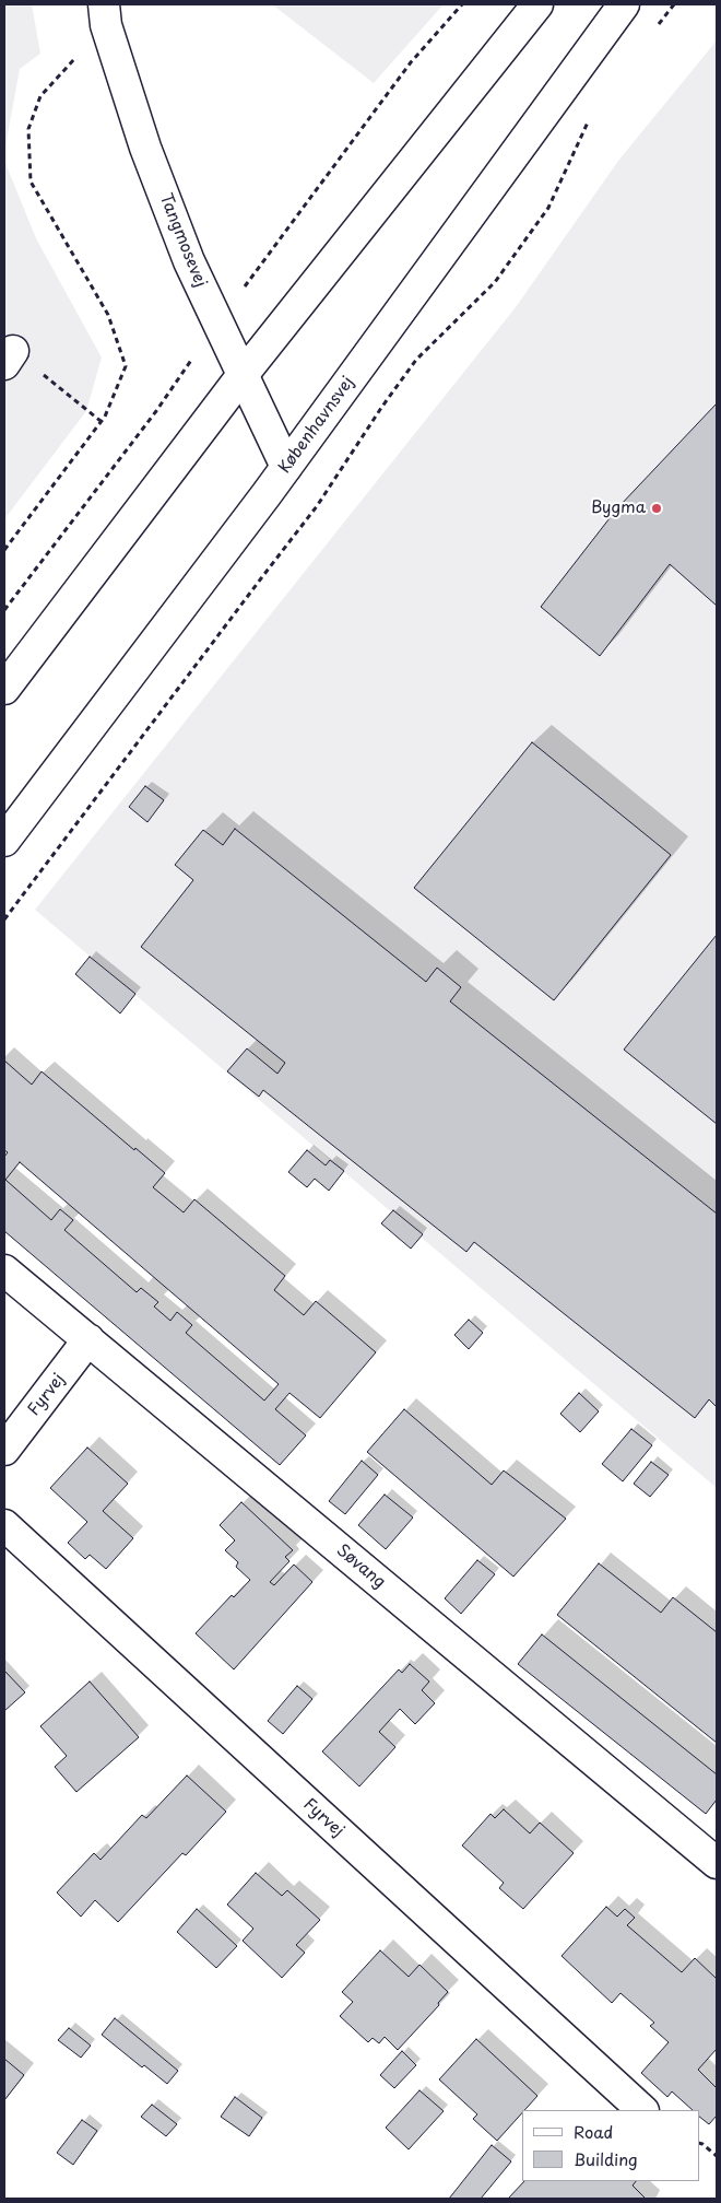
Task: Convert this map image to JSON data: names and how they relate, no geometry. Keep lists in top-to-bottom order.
{
  "streets": {
    "street": [
      "Tangmosevej",
      "Københavnsvej",
      "Fyrvej",
      "Søvang"
    ]
  },
  "crossings": [
    ["Tangmosevej", "Københavnsvej"],
    ["Fyrvej", "Søvang"]
  ],
  "places": ["Bygma"],
  "legend": ["Road", "Building"]
}
